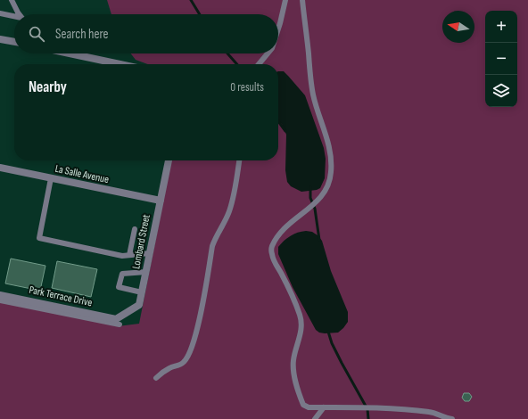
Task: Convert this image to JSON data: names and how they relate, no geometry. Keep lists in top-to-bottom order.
{
  "streets": {
    "street": ["La Salle Avenue", "Lombard Street", "Park Terrace Drive"]
  },
  "crossings": [
    ["La Salle Avenue", "Lombard Street"],
    ["Lombard Street", "Park Terrace Drive"]
  ],
  "north": "left",
  "page": {
    "map_buttons": ["+", "−"],
    "search": "Search here",
    "heading": ["Nearby", "0 results"]
  }
}
